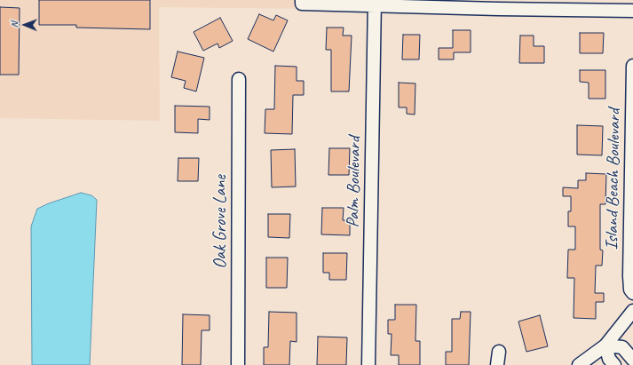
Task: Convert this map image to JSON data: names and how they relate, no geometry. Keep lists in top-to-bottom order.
{
  "streets": {
    "street": ["Island Beach Boulevard", "Palm Boulevard", "Oak Grove Lane"]
  },
  "north": "left"
}
